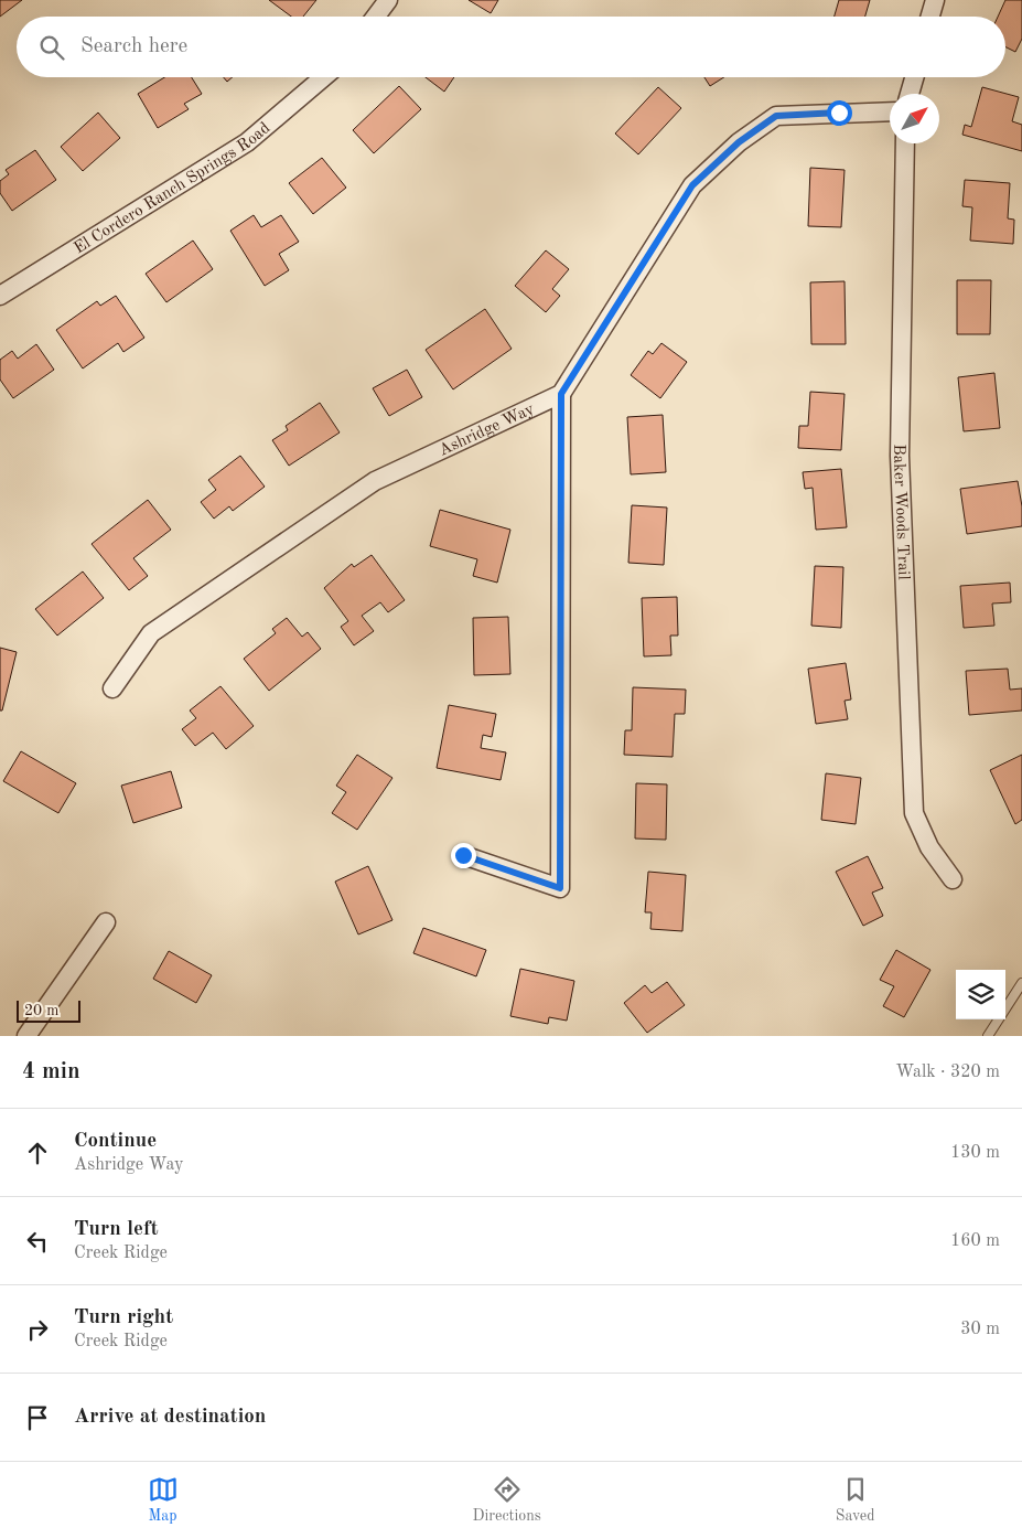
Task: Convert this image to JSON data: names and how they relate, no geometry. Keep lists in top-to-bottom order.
{
  "streets": {
    "street": ["El Cordero Ranch Springs Road", "Ashridge Way", "Baker Woods Trail"]
  },
  "scale_bar": "20 m",
  "north": "top right",
  "page": {
    "search": "Search here",
    "scale": "20 m",
    "heading": ["4 min", "Walk · 320 m"],
    "list": [
      ["Continue", "Ashridge Way", "130 m"],
      ["Turn left", "Creek Ridge", "160 m"],
      ["Turn right", "Creek Ridge", "30 m"],
      "Arrive at destination"
    ],
    "nav": ["Map", "Directions", "Saved"]
  }
}
